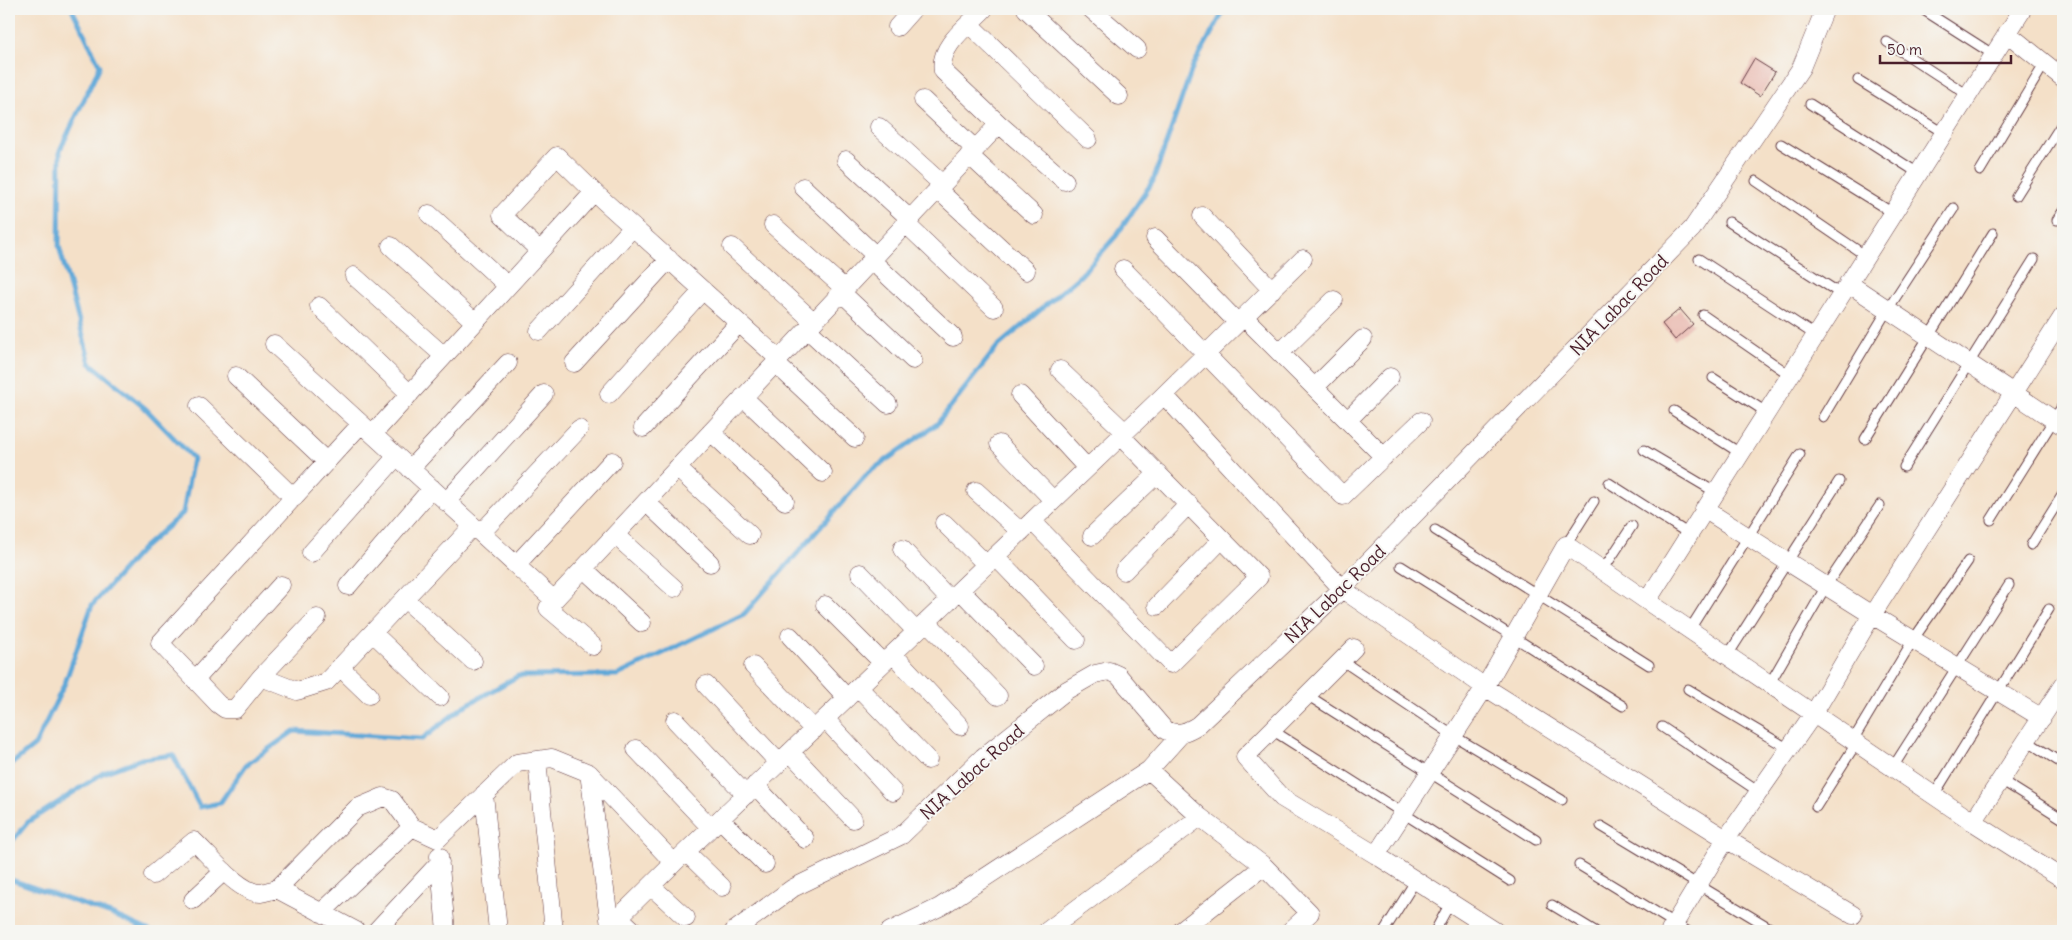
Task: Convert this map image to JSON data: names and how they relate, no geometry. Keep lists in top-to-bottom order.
{
  "streets": {
    "street": ["NIA Labac Road"]
  },
  "scale_bar": "50 m"
}
